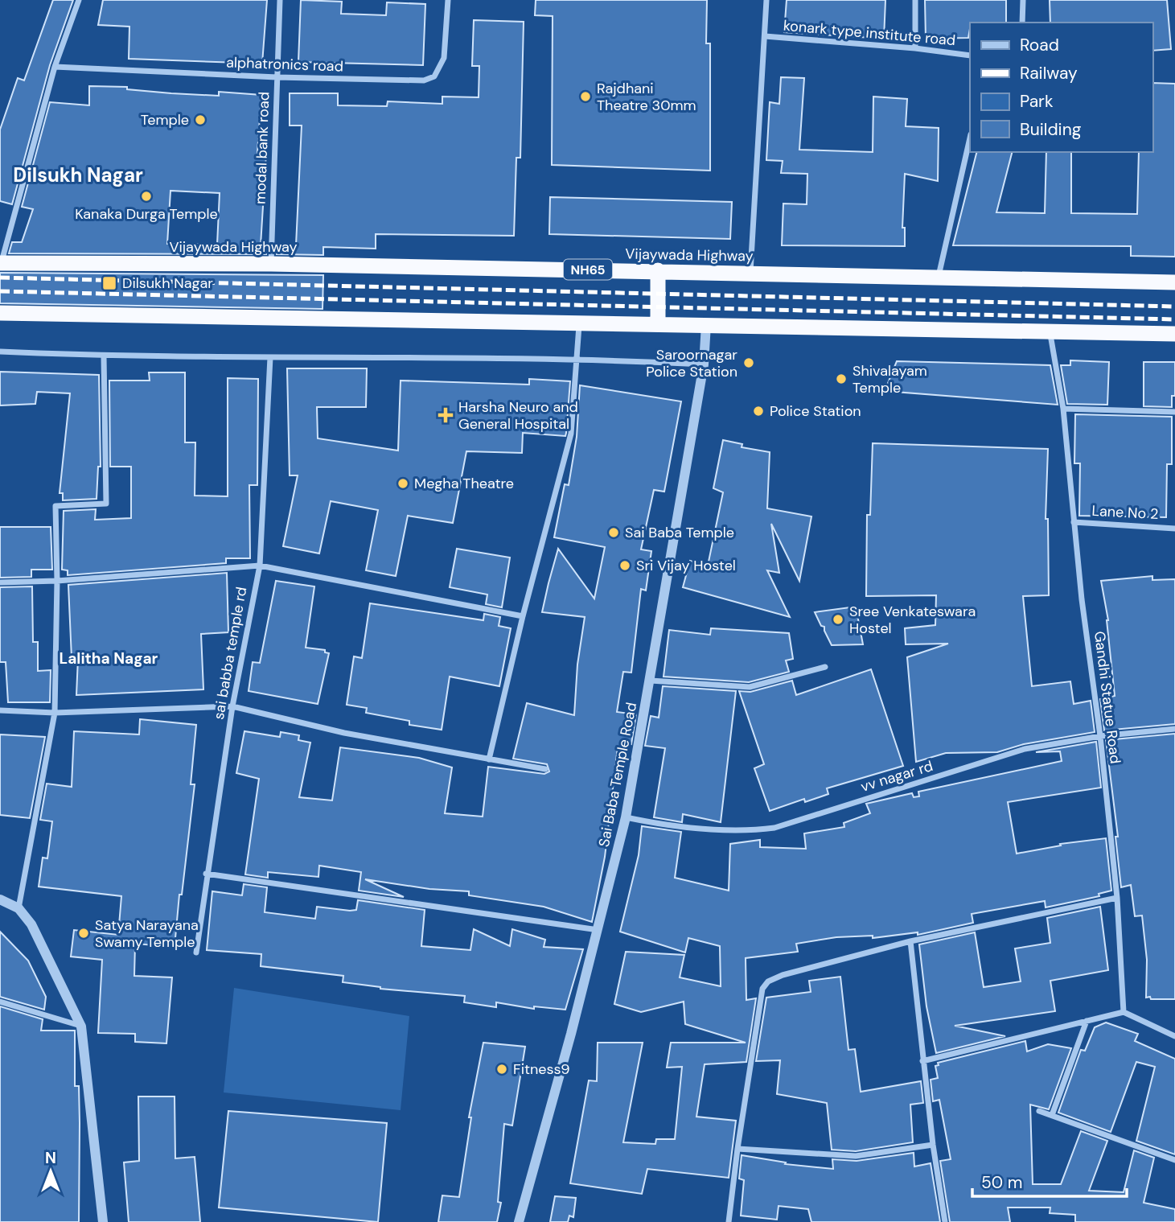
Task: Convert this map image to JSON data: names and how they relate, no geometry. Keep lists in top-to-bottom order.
{
  "streets": {
    "highway": ["Vijaywada Highway", "NH65"],
    "street": [
      "konark type institute road",
      "alphatronics road",
      "modal bank road",
      "Lane No 2",
      "sai babba temple rd",
      "Gandhi Statue Road",
      "Sai Baba Temple Road",
      "vv nagar rd"
    ]
  },
  "crossings": [
    ["alphatronics road", "modal bank road"],
    ["modal bank road", "Vijaywada Highway"],
    ["Lane No 2", "Gandhi Statue Road"],
    ["Gandhi Statue Road", "vv nagar rd"],
    ["Sai Baba Temple Road", "vv nagar rd"]
  ],
  "districts": ["Dilsukh Nagar", "Lalitha Nagar"],
  "places": {
    "other": [
      "Rajdhani Theatre 30mm",
      "Temple",
      "Kanaka Durga Temple",
      "Saroornagar Police Station",
      "Shivalayam Temple",
      "Police Station",
      "Megha Theatre",
      "Sai Baba Temple",
      "Sri Vijay Hostel",
      "Sree Venkateswara Hostel",
      "Satya Narayana Swamy Temple",
      "Fitness9"
    ],
    "transit": ["Dilsukh Nagar"],
    "health": ["Harsha Neuro and General Hospital"]
  },
  "legend": [
    "Road",
    "Railway",
    "Park",
    "Building"
  ],
  "scale_bar": "50 m",
  "north": "top"
}
